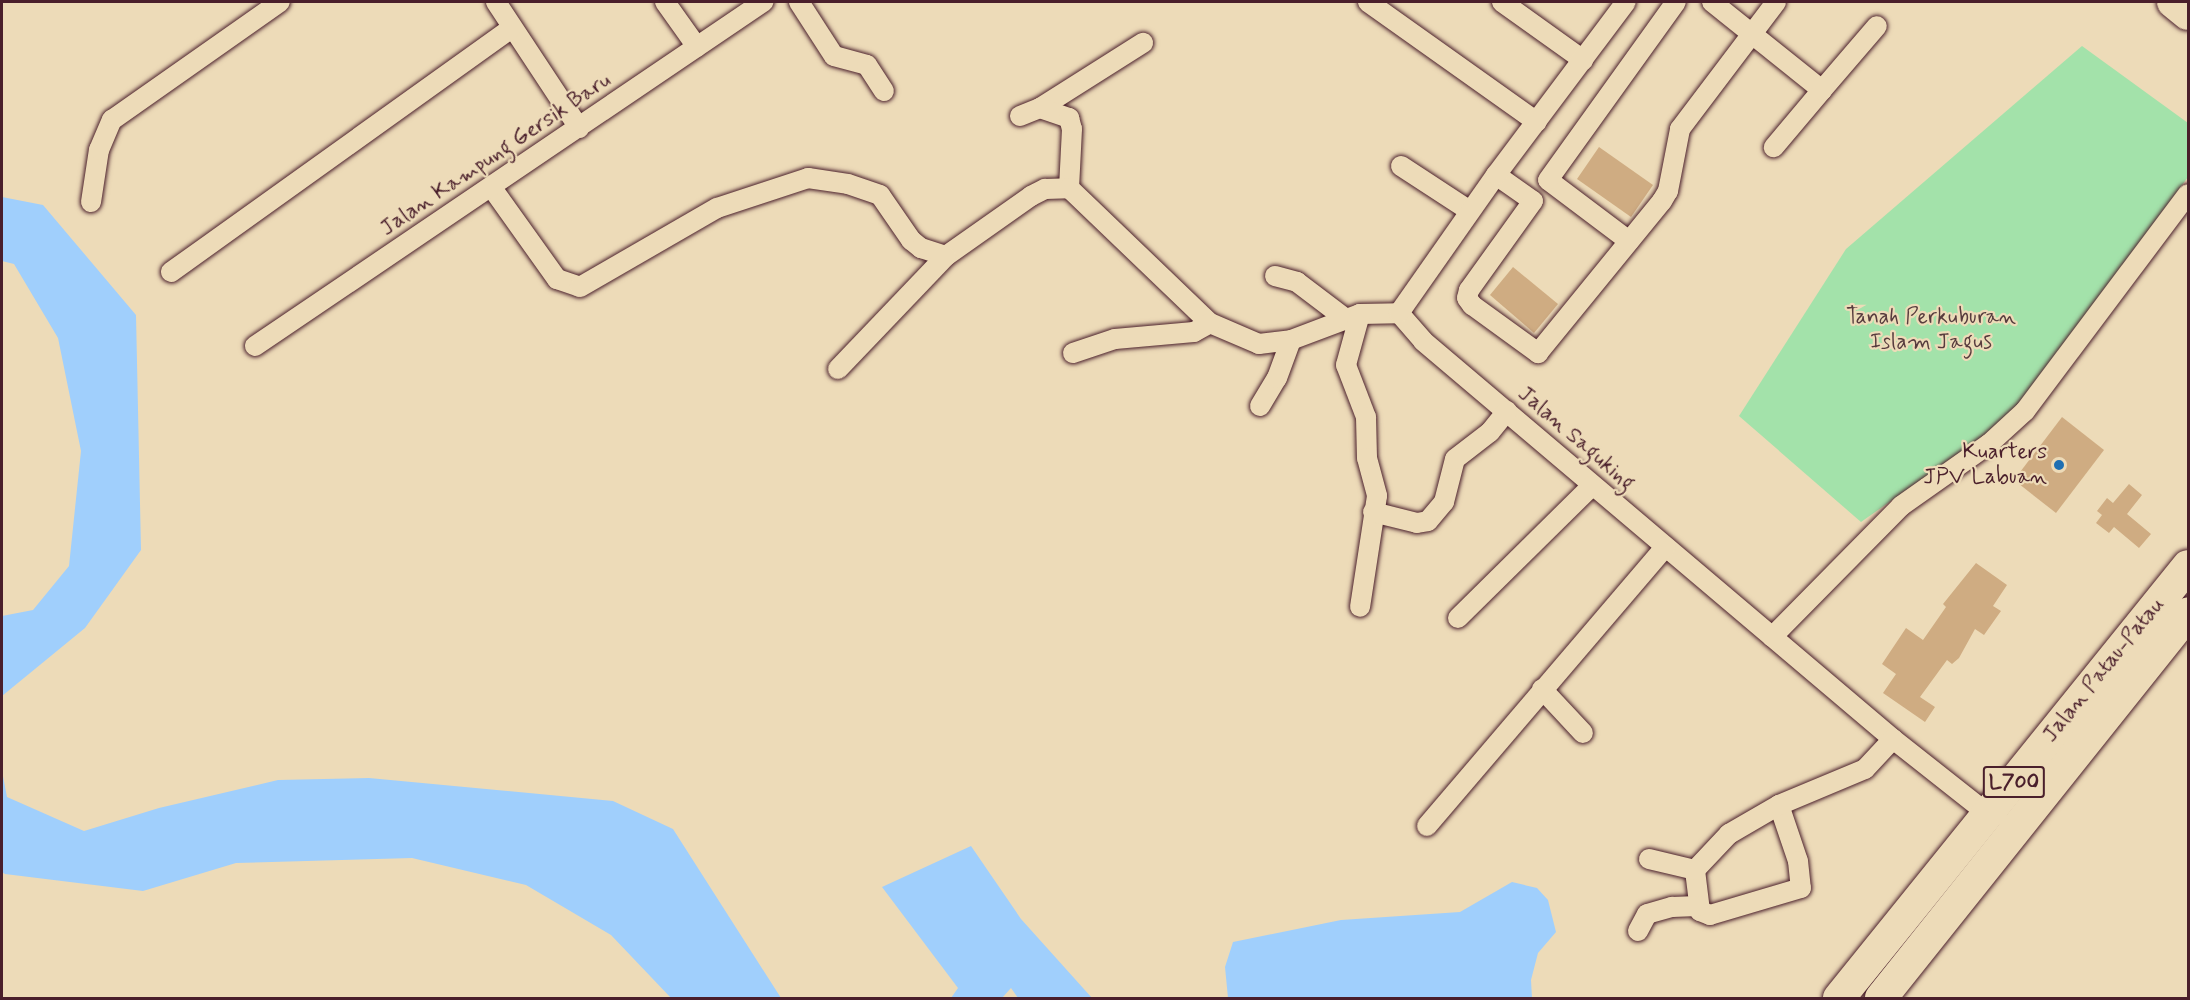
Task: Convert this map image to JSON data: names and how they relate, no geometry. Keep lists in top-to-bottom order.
{
  "streets": {
    "main road": ["Jalan Patau-Patau", "L700"],
    "street": ["Jalan Kampung Gersik Baru", "Jalan Saguking"]
  },
  "crossings": [
    ["Jalan Saguking", "Jalan Patau-Patau"]
  ],
  "parks": ["Tanah Perkuburan Islam Jagus"],
  "places": ["Kuarters JPV Labuan"]
}
